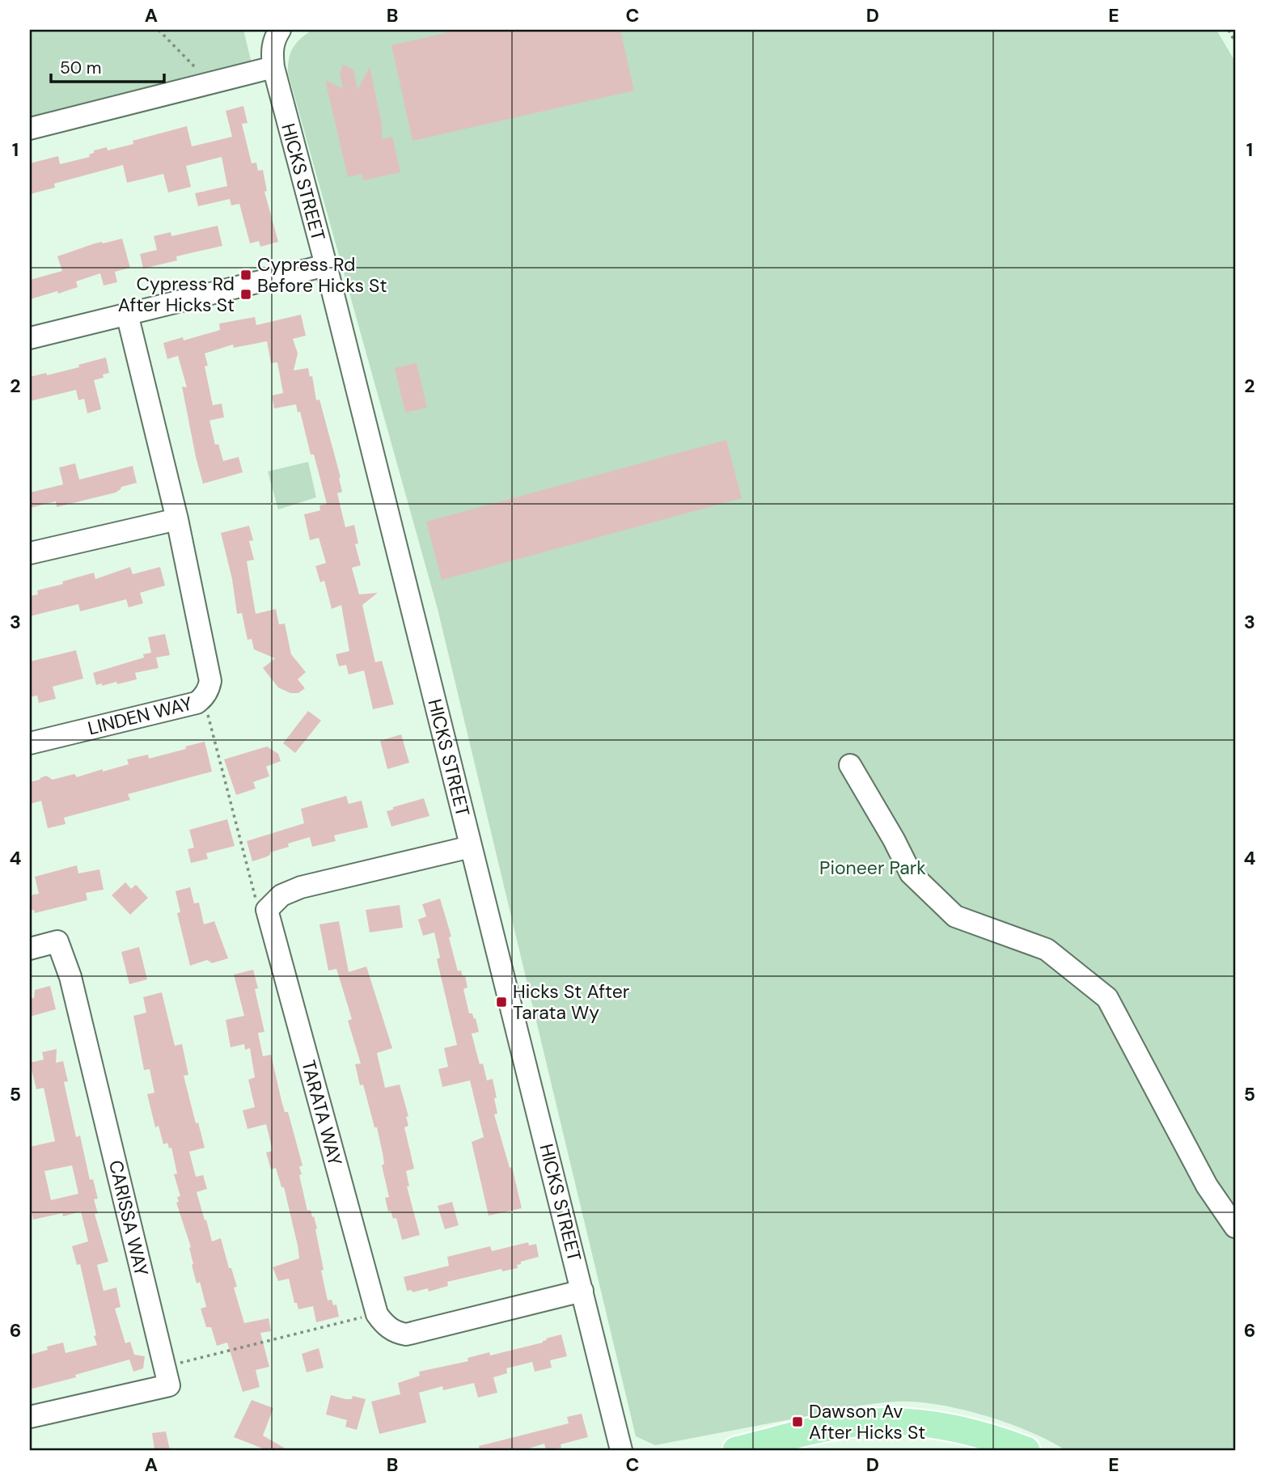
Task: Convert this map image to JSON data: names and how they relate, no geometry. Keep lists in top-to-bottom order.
{
  "streets": {
    "street": [
      "HICKS STREET",
      "LINDEN WAY",
      "TARATA WAY",
      "CARISSA WAY"
    ]
  },
  "parks": ["Pioneer Park"],
  "places": {
    "transit": [
      "Cypress Rd Before Hicks St",
      "Cypress Rd After Hicks St",
      "Hicks St After Tarata Wy",
      "Dawson Av After Hicks St"
    ]
  },
  "scale_bar": "50 m",
  "grid": {
    "columns": [
      "A",
      "B",
      "C",
      "D",
      "E"
    ],
    "rows": [
      "1",
      "2",
      "3",
      "4",
      "5",
      "6"
    ]
  }
}
